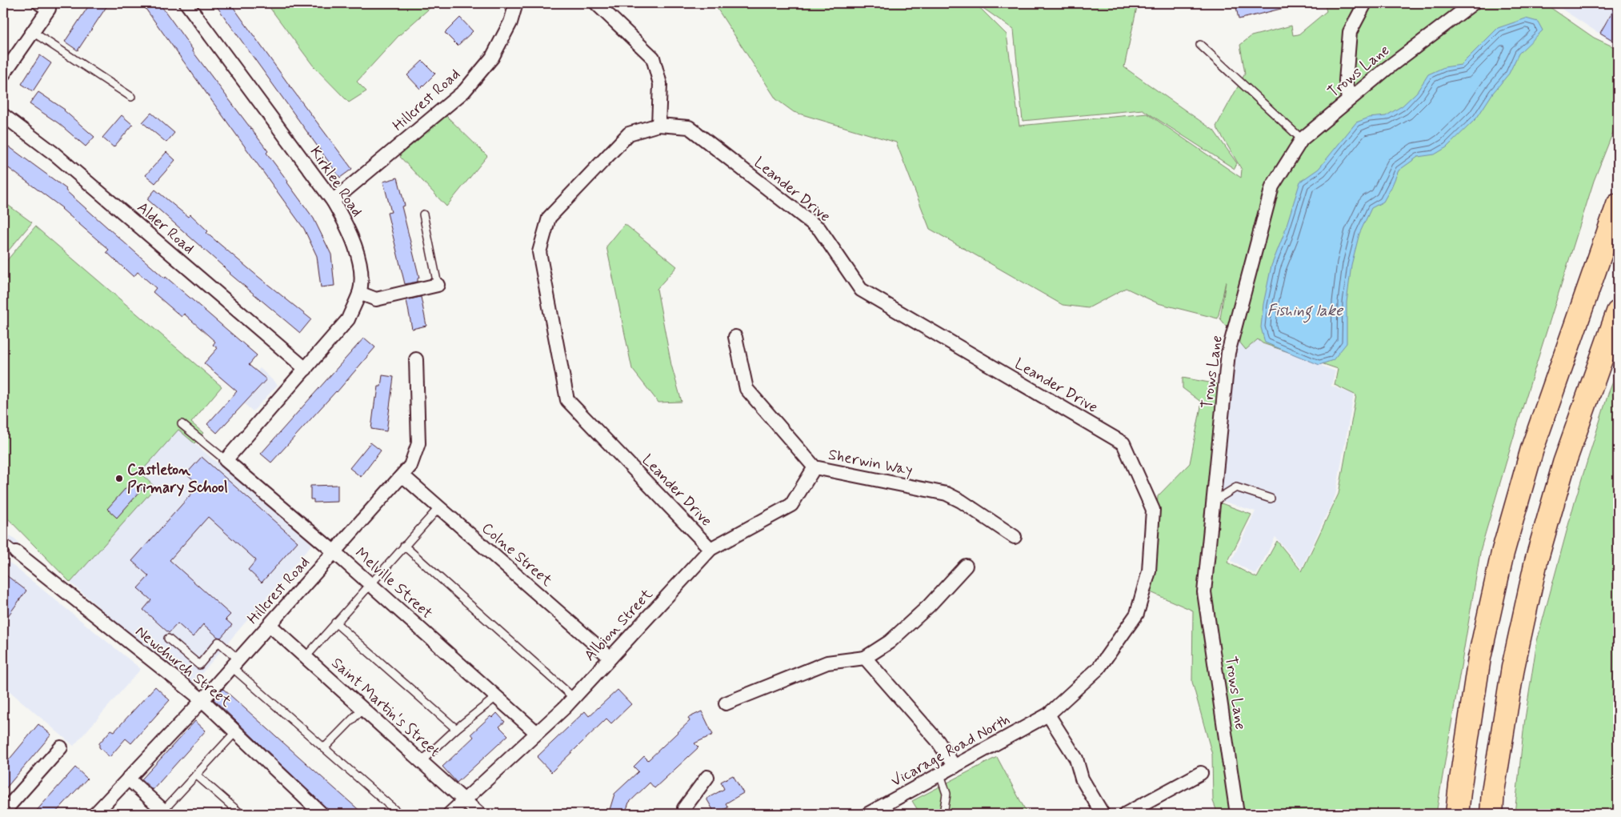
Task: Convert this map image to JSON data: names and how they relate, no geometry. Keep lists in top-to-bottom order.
{
  "streets": {
    "street": [
      "Trows Lane",
      "Hillcrest Road",
      "Kirklee Road",
      "Leander Drive",
      "Alder Road",
      "Sherwin Way",
      "Colne Street",
      "Melville Street",
      "Albion Street",
      "Newchurch Street",
      "Saint Martin's Street",
      "Vicarage Road North"
    ]
  },
  "crossings": [
    ["Hillcrest Road", "Kirklee Road"],
    ["Hillcrest Road", "Colne Street"],
    ["Hillcrest Road", "Melville Street"],
    ["Hillcrest Road", "Newchurch Street"],
    ["Hillcrest Road", "Saint Martin's Street"],
    ["Kirklee Road", "Alder Road"],
    ["Kirklee Road", "Melville Street"],
    ["Leander Drive", "Albion Street"],
    ["Leander Drive", "Vicarage Road North"],
    ["Sherwin Way", "Albion Street"],
    ["Colne Street", "Albion Street"],
    ["Melville Street", "Albion Street"],
    ["Albion Street", "Saint Martin's Street"]
  ],
  "water": ["Fishing lake"],
  "places": ["Castleton Primary School"]
}
